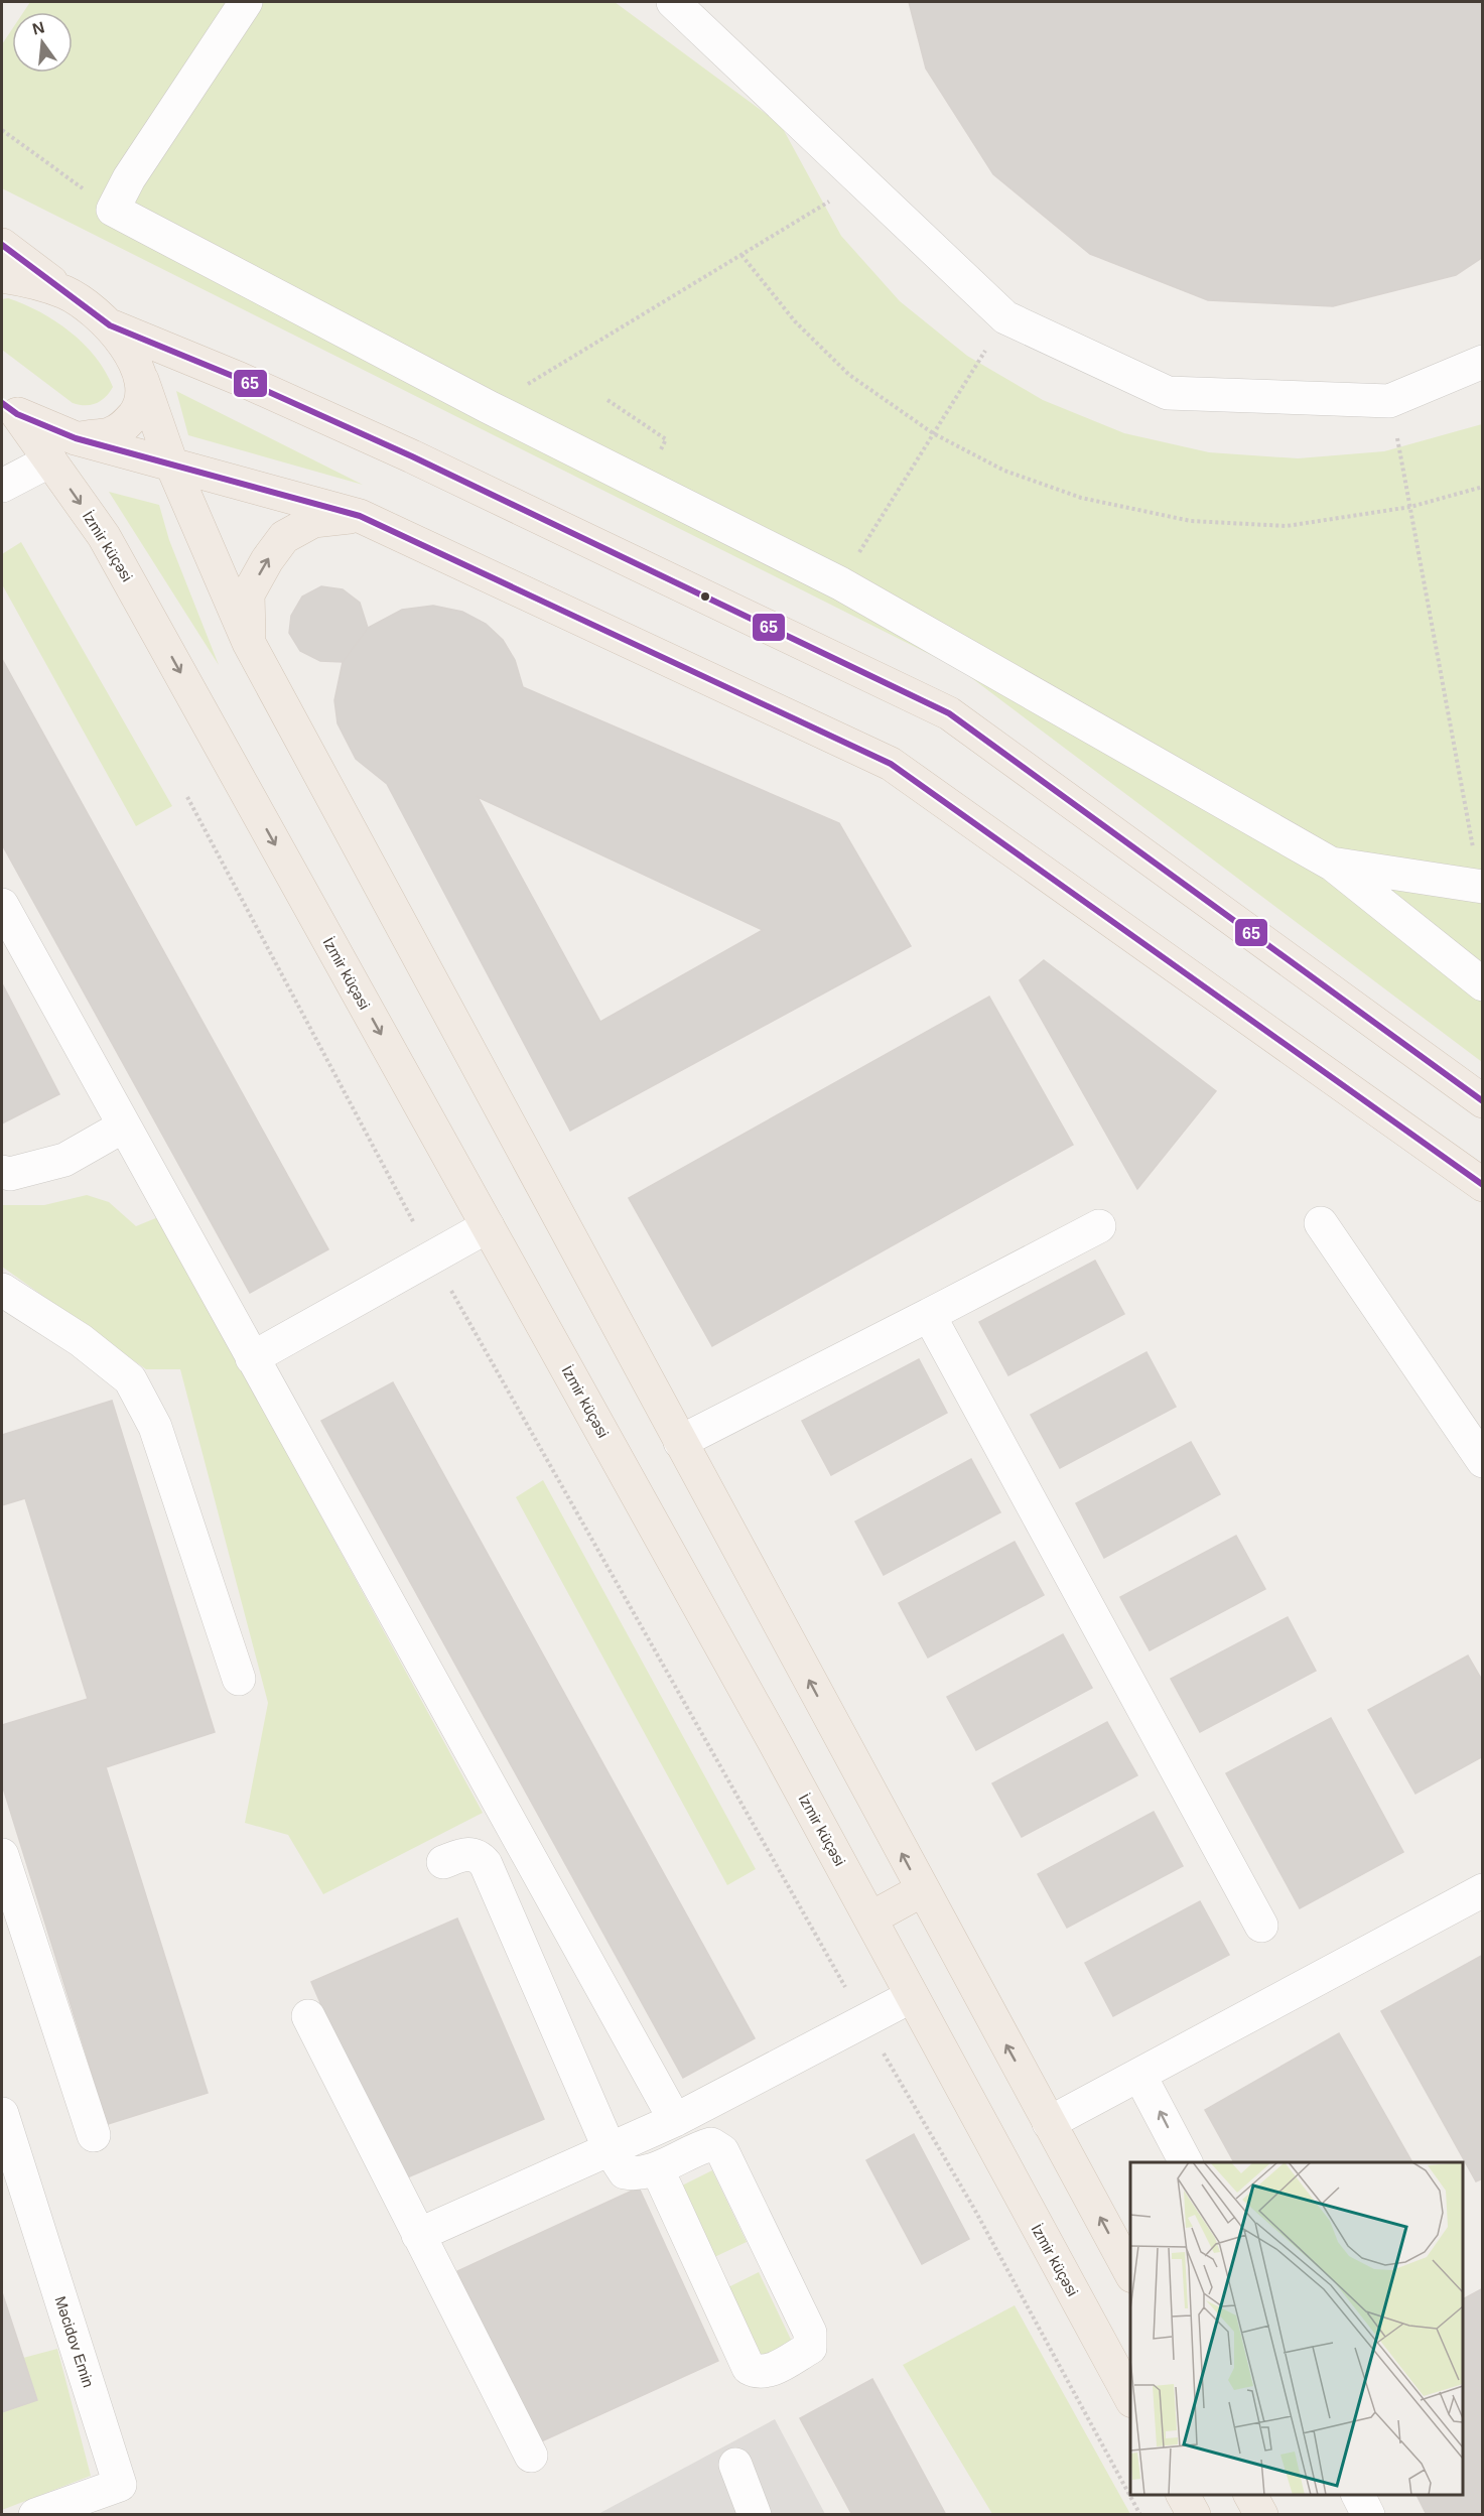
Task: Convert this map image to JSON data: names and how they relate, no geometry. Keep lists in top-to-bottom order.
{
  "streets": {
    "main road": ["İzmir küçəsi"],
    "street": ["Məcidov Emin"]
  },
  "lines": ["transit line 65"],
  "north": "top"
}
